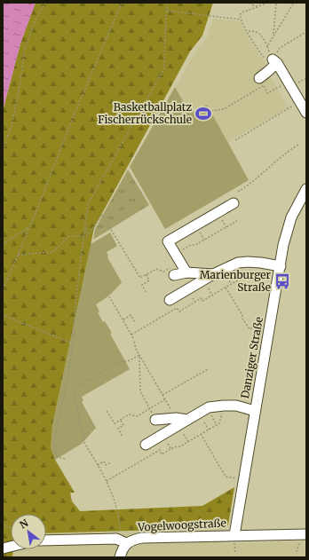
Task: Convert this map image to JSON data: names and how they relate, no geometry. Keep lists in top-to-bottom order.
{
  "streets": {
    "street": ["Danziger Straße", "Vogelwoogstraße"]
  },
  "crossings": [
    ["Danziger Straße", "Vogelwoogstraße"]
  ],
  "places": {
    "sports": ["Basketballplatz Fischerrückschule"],
    "bus stop": ["Marienburger Straße"]
  },
  "north": "top left"
}
